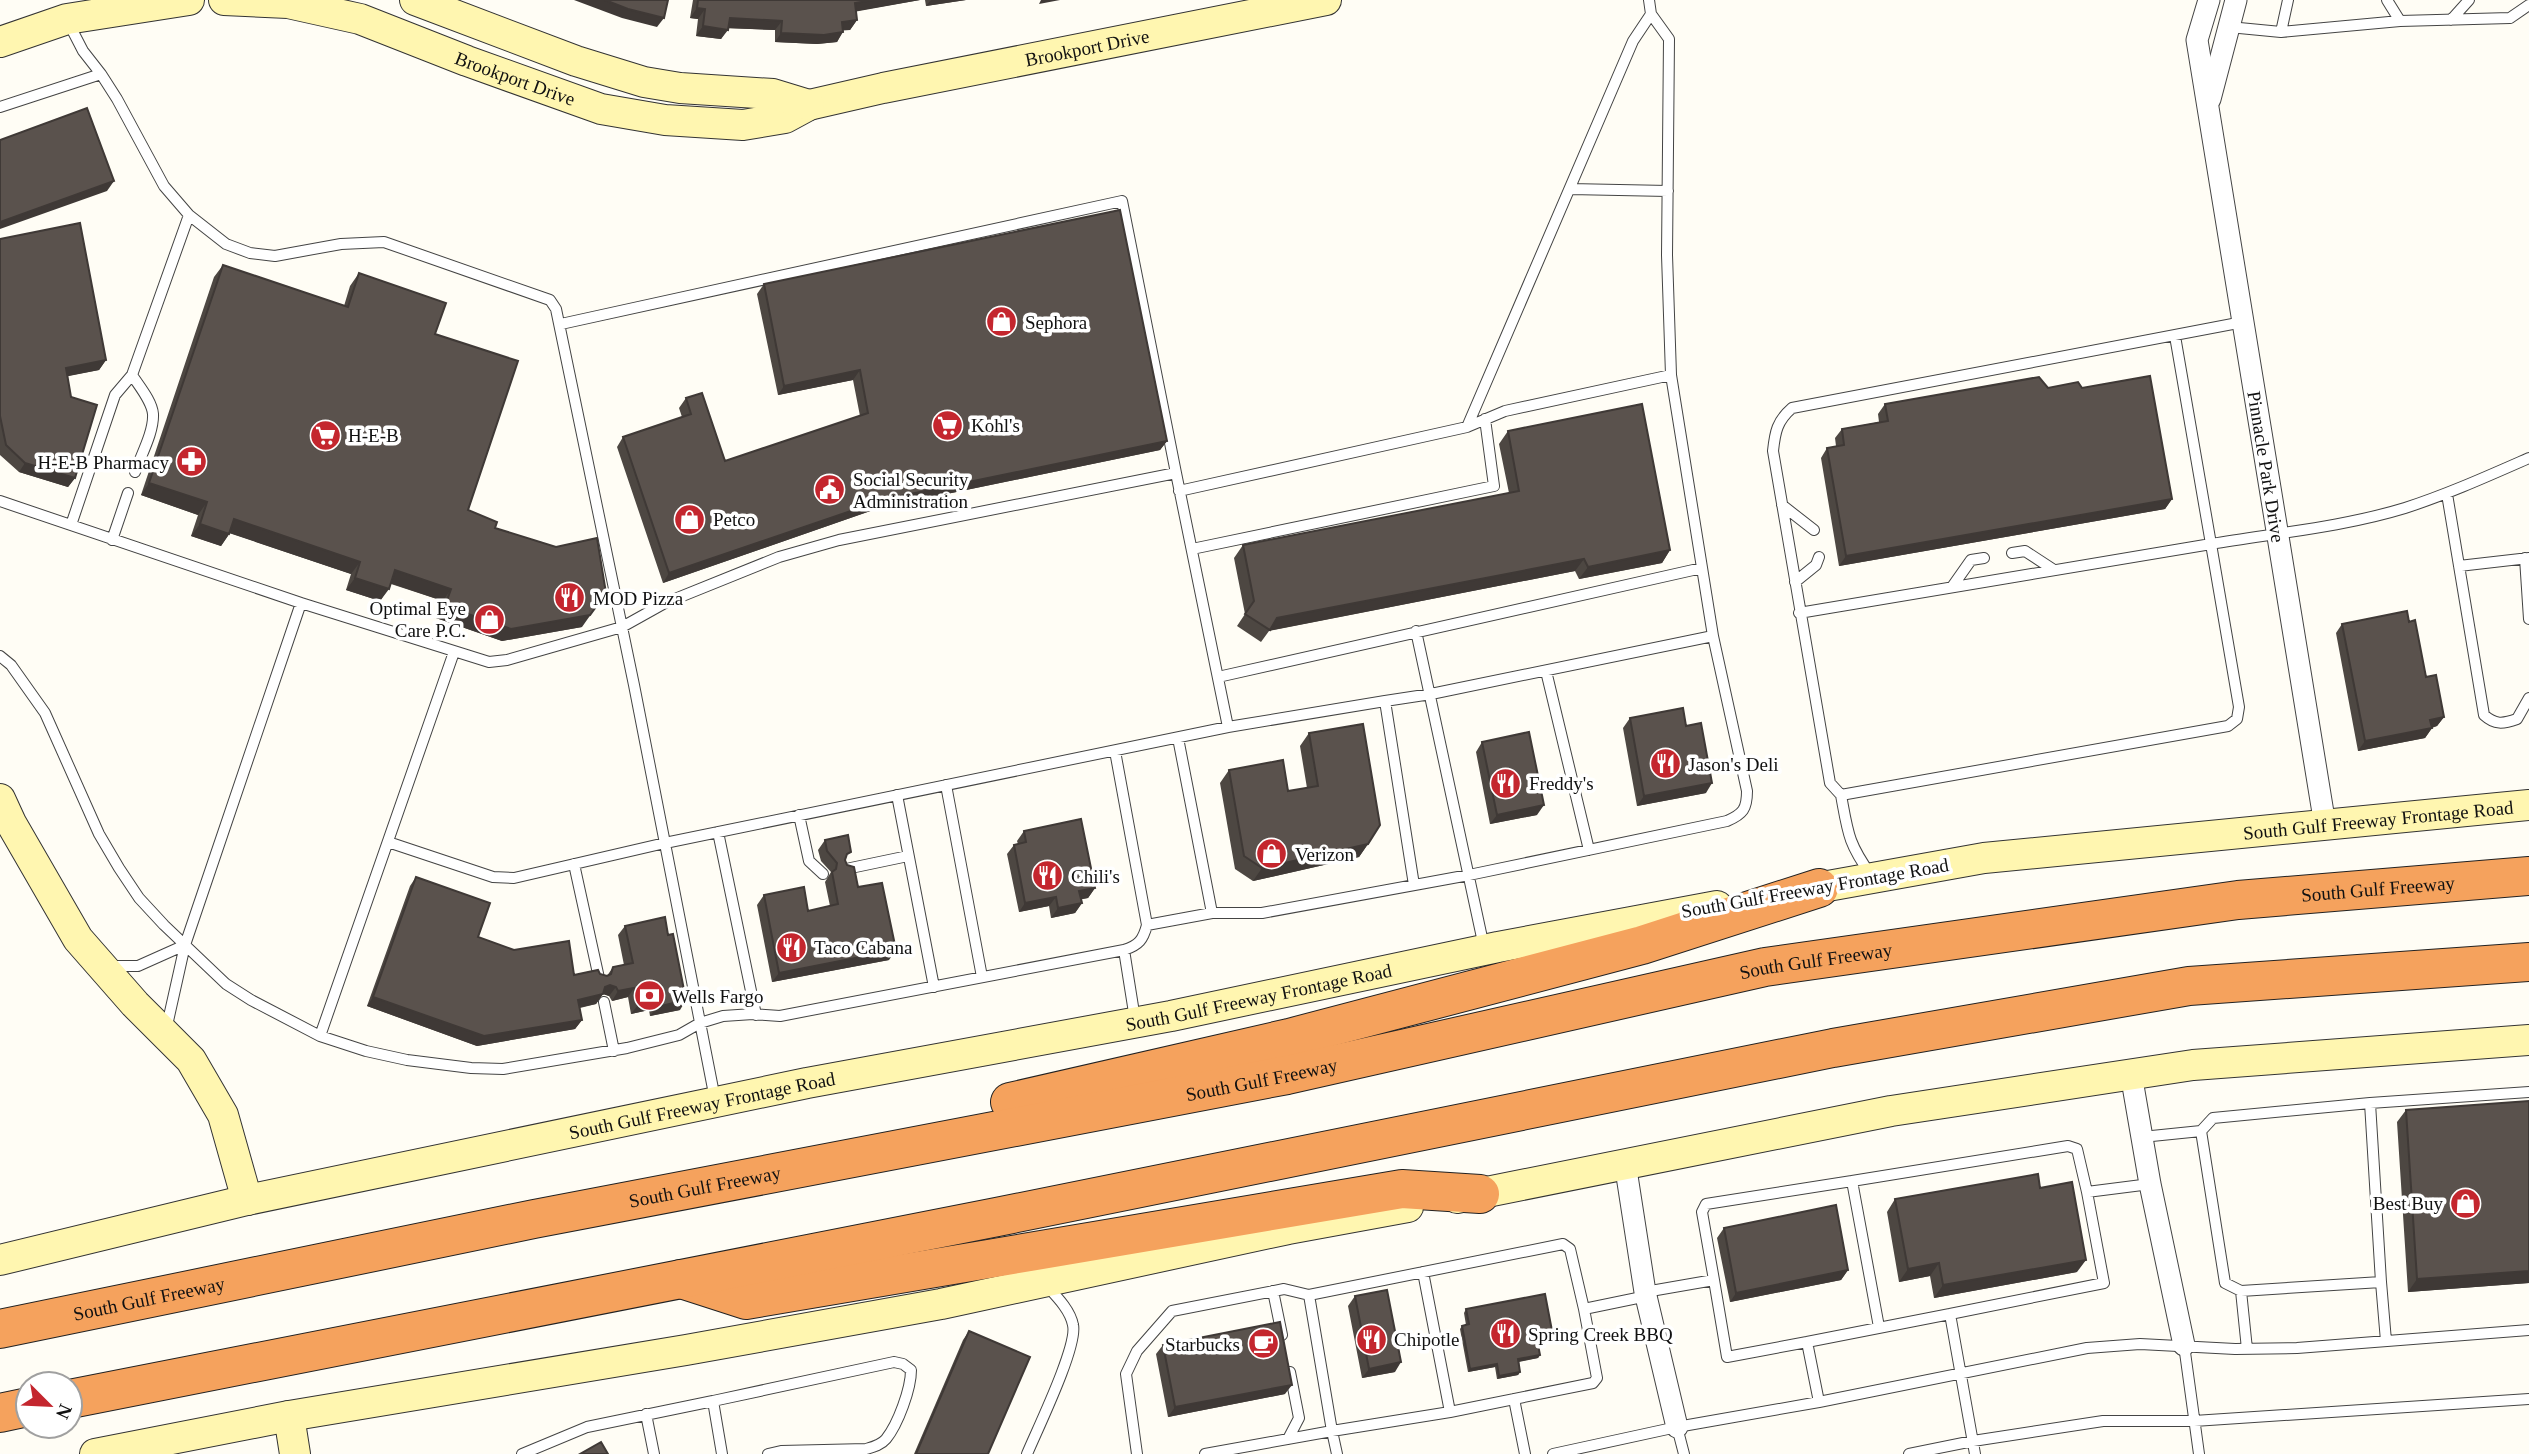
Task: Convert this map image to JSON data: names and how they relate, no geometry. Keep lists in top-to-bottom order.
{
  "streets": {
    "highway": ["South Gulf Freeway"],
    "main road": ["Brookport Drive", "South Gulf Freeway Frontage Road"],
    "street": ["Pinnacle Park Drive"]
  },
  "crossings": [
    ["Pinnacle Park Drive", "South Gulf Freeway Frontage Road"]
  ],
  "places": {
    "shop": [
      "Sephora",
      "Petco",
      "Optimal Eye Care P.C.",
      "Verizon",
      "Best Buy"
    ],
    "supermarket": ["Kohl's", "H-E-B"],
    "pharmacy": ["H-E-B Pharmacy"],
    "public building": ["Social Security Administration"],
    "restaurant": [
      "MOD Pizza",
      "Jason's Deli",
      "Freddy's",
      "Chili's",
      "Taco Cabana",
      "Spring Creek BBQ",
      "Chipotle"
    ],
    "bank": ["Wells Fargo"],
    "cafe": ["Starbucks"]
  },
  "north": "bottom right"
}
